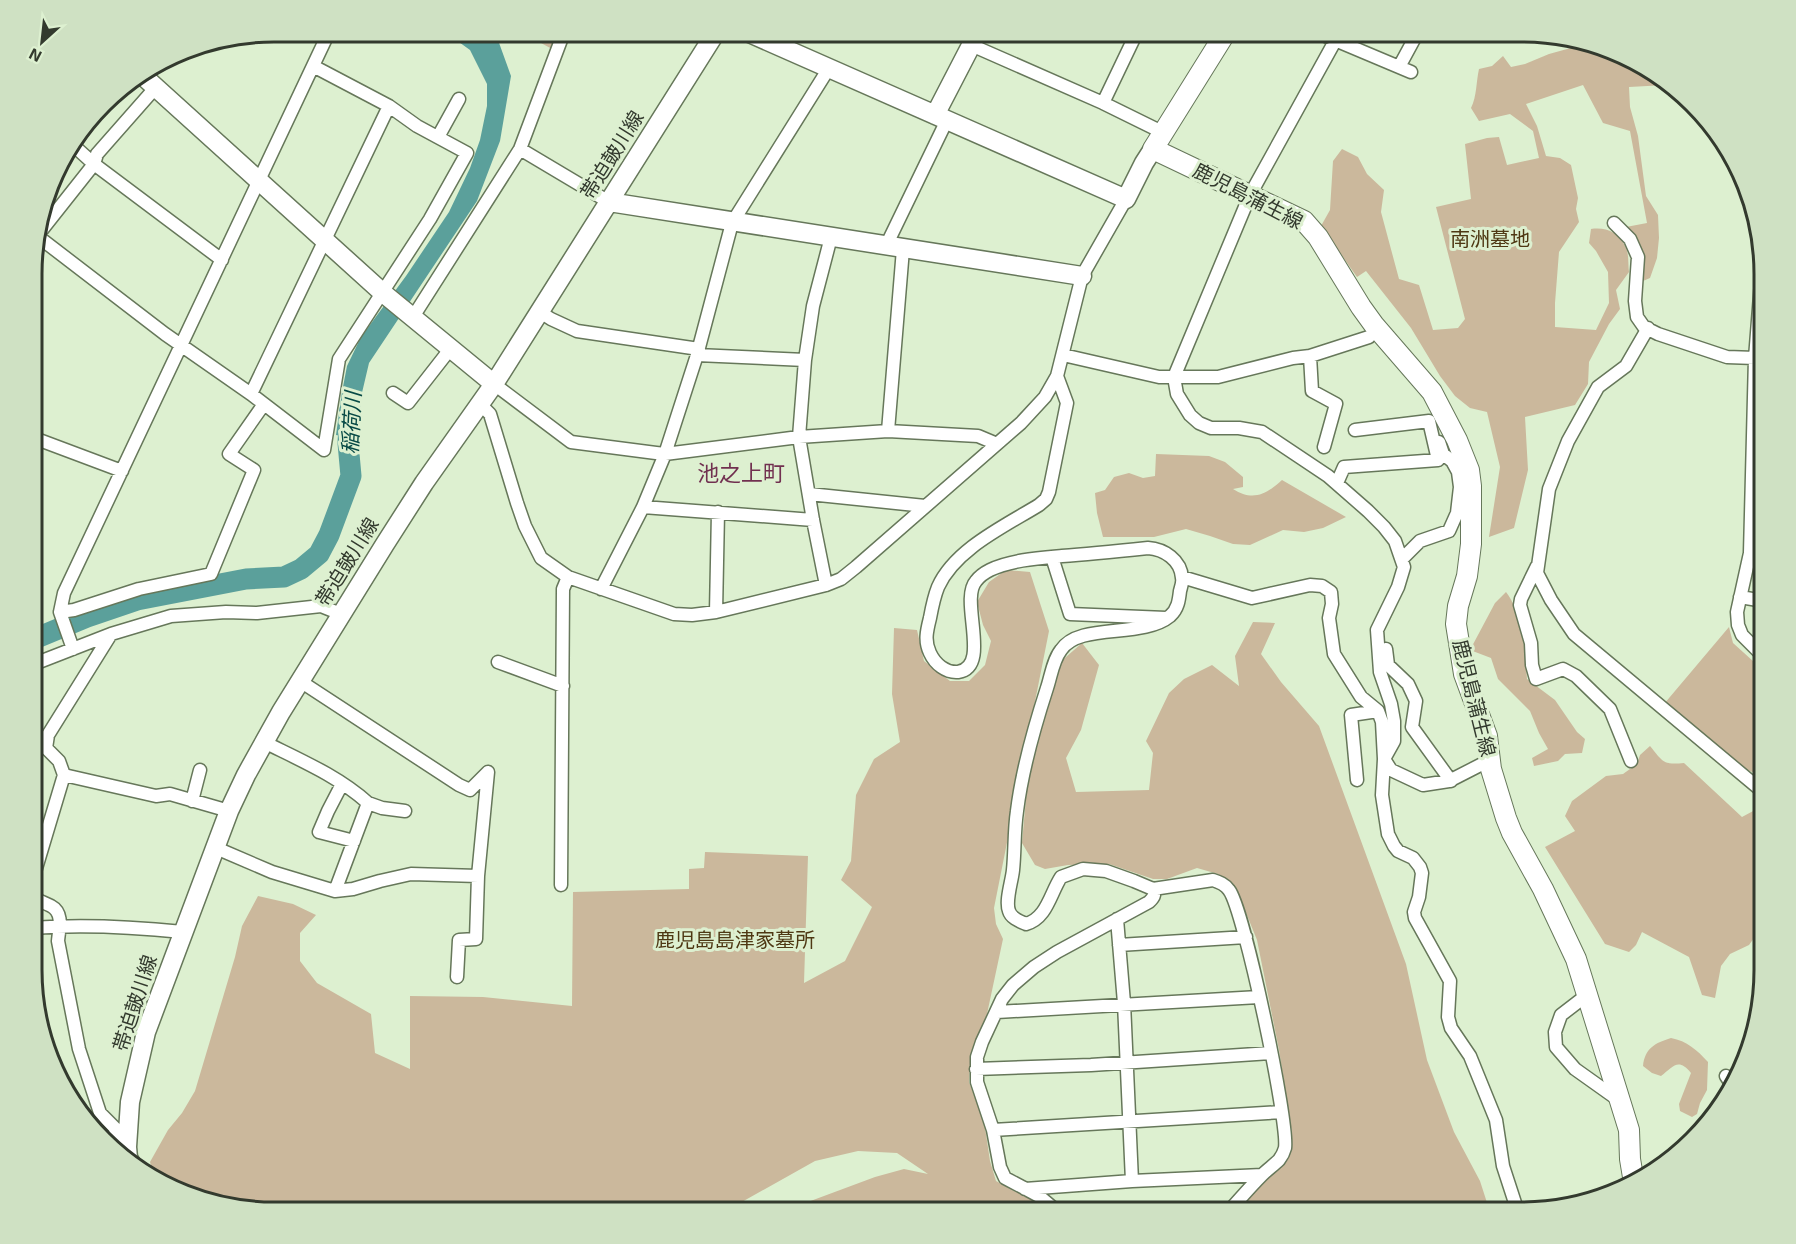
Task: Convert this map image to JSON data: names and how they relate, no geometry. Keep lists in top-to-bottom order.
{
  "streets": {
    "main road": ["鹿児島蒲生線"],
    "street": ["帯迫皷川線"]
  },
  "districts": ["池之上町"],
  "water": ["稲荷川"],
  "parks": ["南洲墓地", "鹿児島島津家墓所"],
  "north": "bottom left"
}
